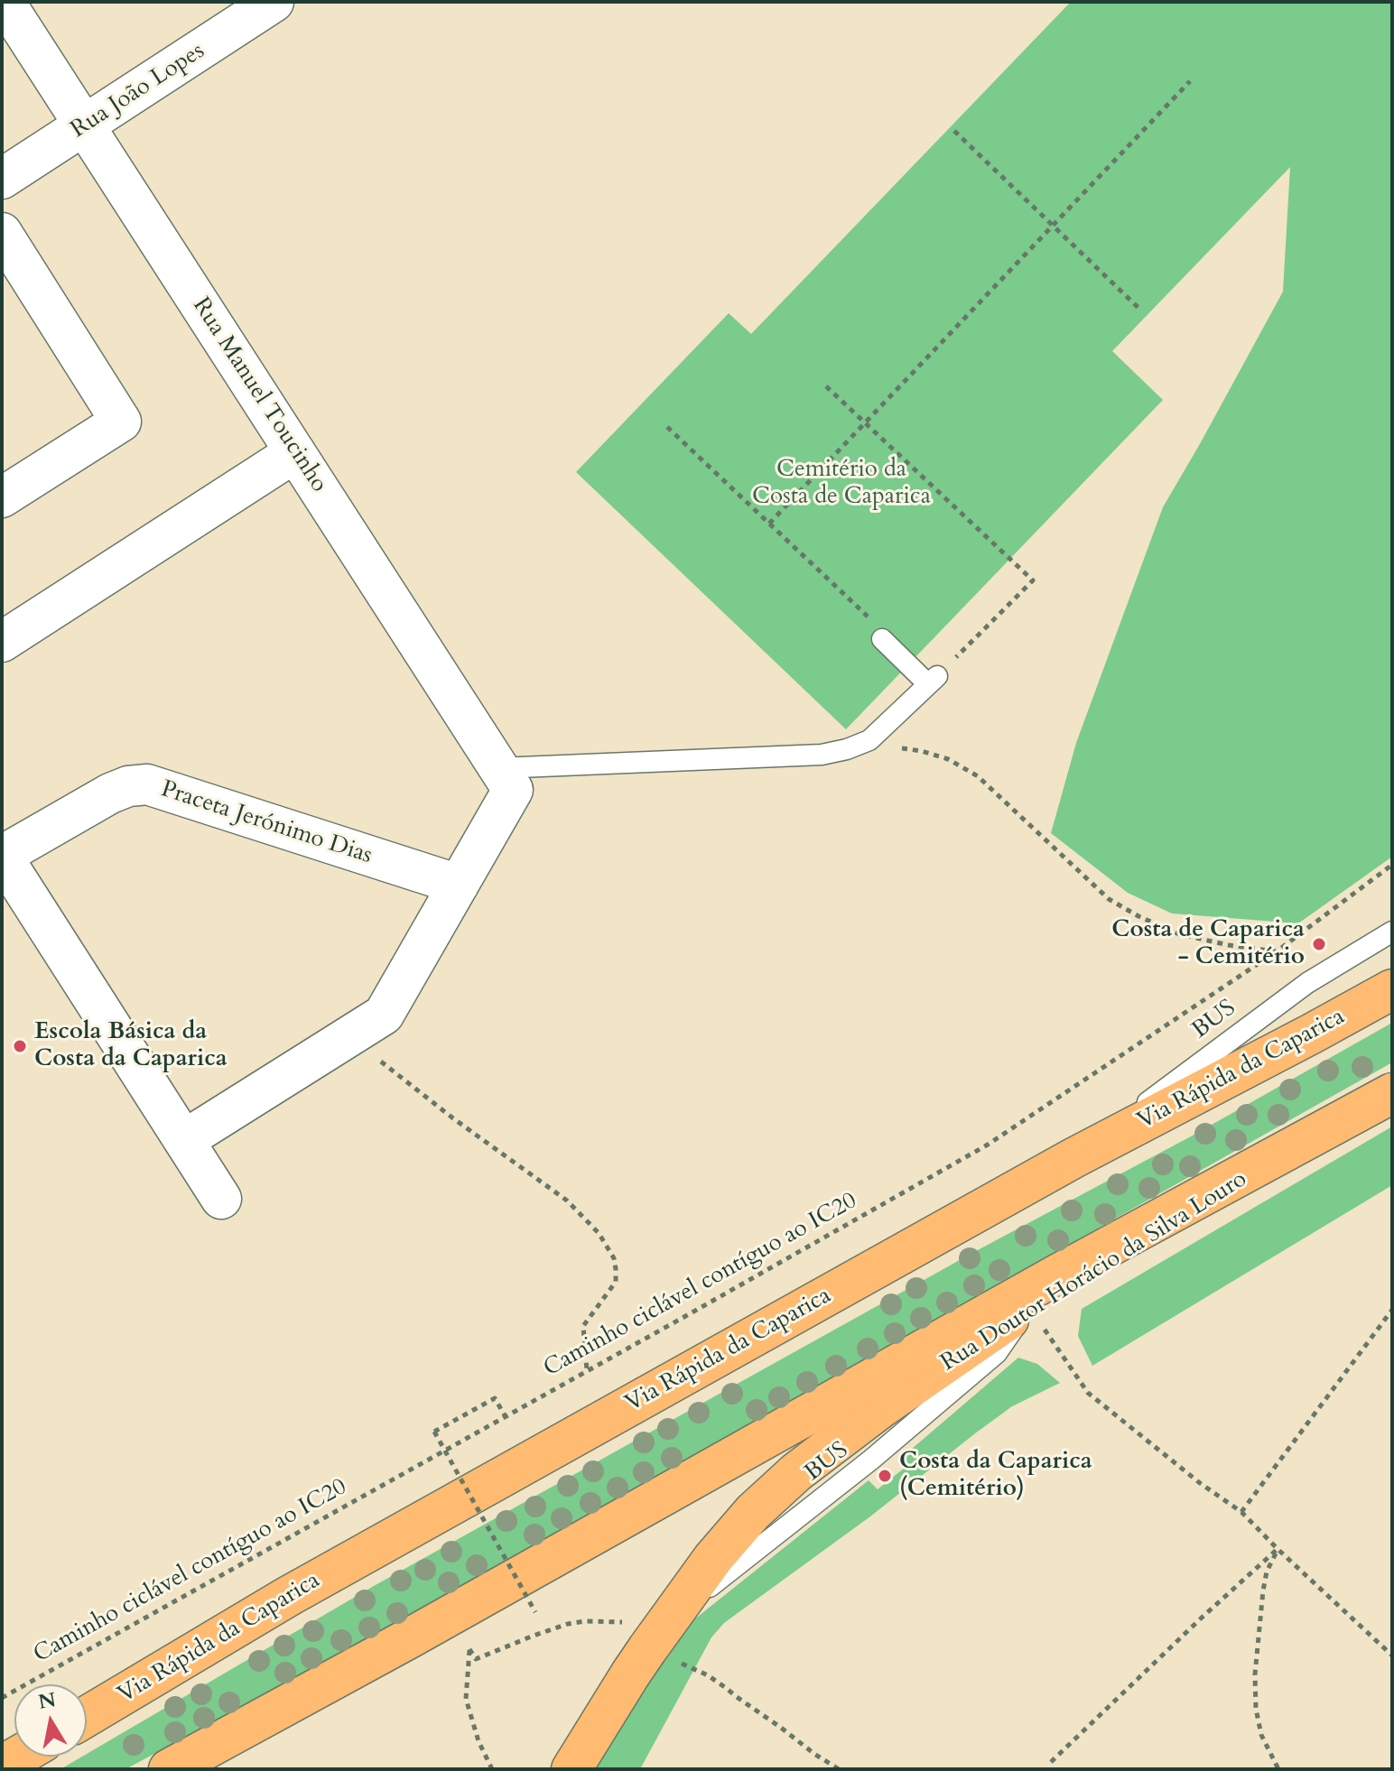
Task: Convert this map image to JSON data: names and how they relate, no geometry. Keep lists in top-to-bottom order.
{
  "streets": {
    "main road": ["Via Rápida da Caparica", "Rua Doutor Horácio da Silva Louro"],
    "street": ["Rua João Lopes", "Rua Manuel Toucinho", "Praceta Jerónimo Dias"],
    "lane": ["BUS"],
    "path": ["Caminho ciclável contíguo ao IC20"]
  },
  "crossings": [
    ["Rua João Lopes", "Rua Manuel Toucinho"],
    ["BUS", "Via Rápida da Caparica"],
    ["BUS", "Rua Doutor Horácio da Silva Louro"]
  ],
  "parks": ["Cemitério da Costa de Caparica"],
  "places": ["Costa de Caparica - Cemitério", "Escola Básica da Costa da Caparica", "Costa da Caparica (Cemitério)"],
  "north": "top"
}
